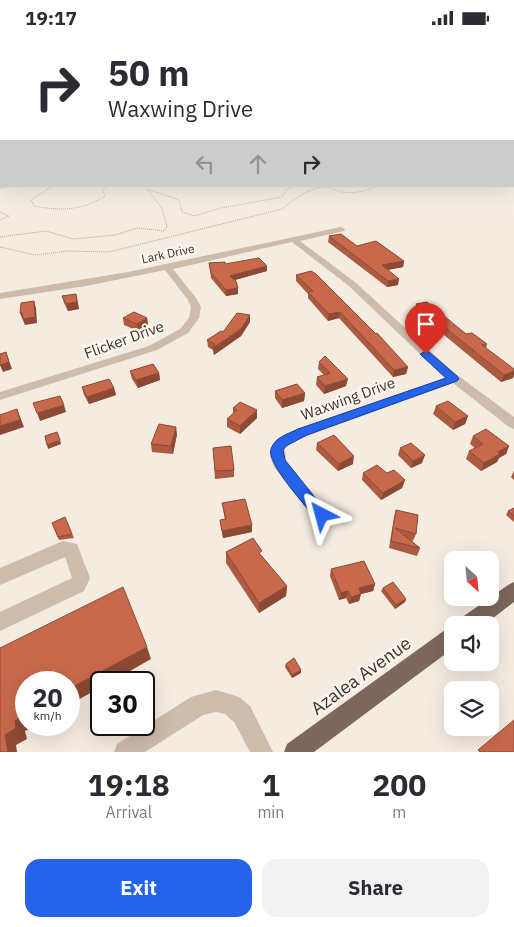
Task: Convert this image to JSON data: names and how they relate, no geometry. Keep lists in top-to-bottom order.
{
  "streets": {
    "main road": ["Azalea Avenue"],
    "street": ["Lark Drive", "Flicker Drive", "Waxwing Drive"]
  },
  "crossings": [
    ["Lark Drive", "Flicker Drive"]
  ],
  "north": "bottom right",
  "page": {
    "status": "19:17",
    "turn": ["50 m", "Waxwing Drive"],
    "speed": "20 km/h",
    "limit": "30",
    "eta": [
      "19:18",
      "Arrival",
      "1",
      "min",
      "200",
      "m"
    ],
    "buttons": ["Exit", "Share"]
  }
}
